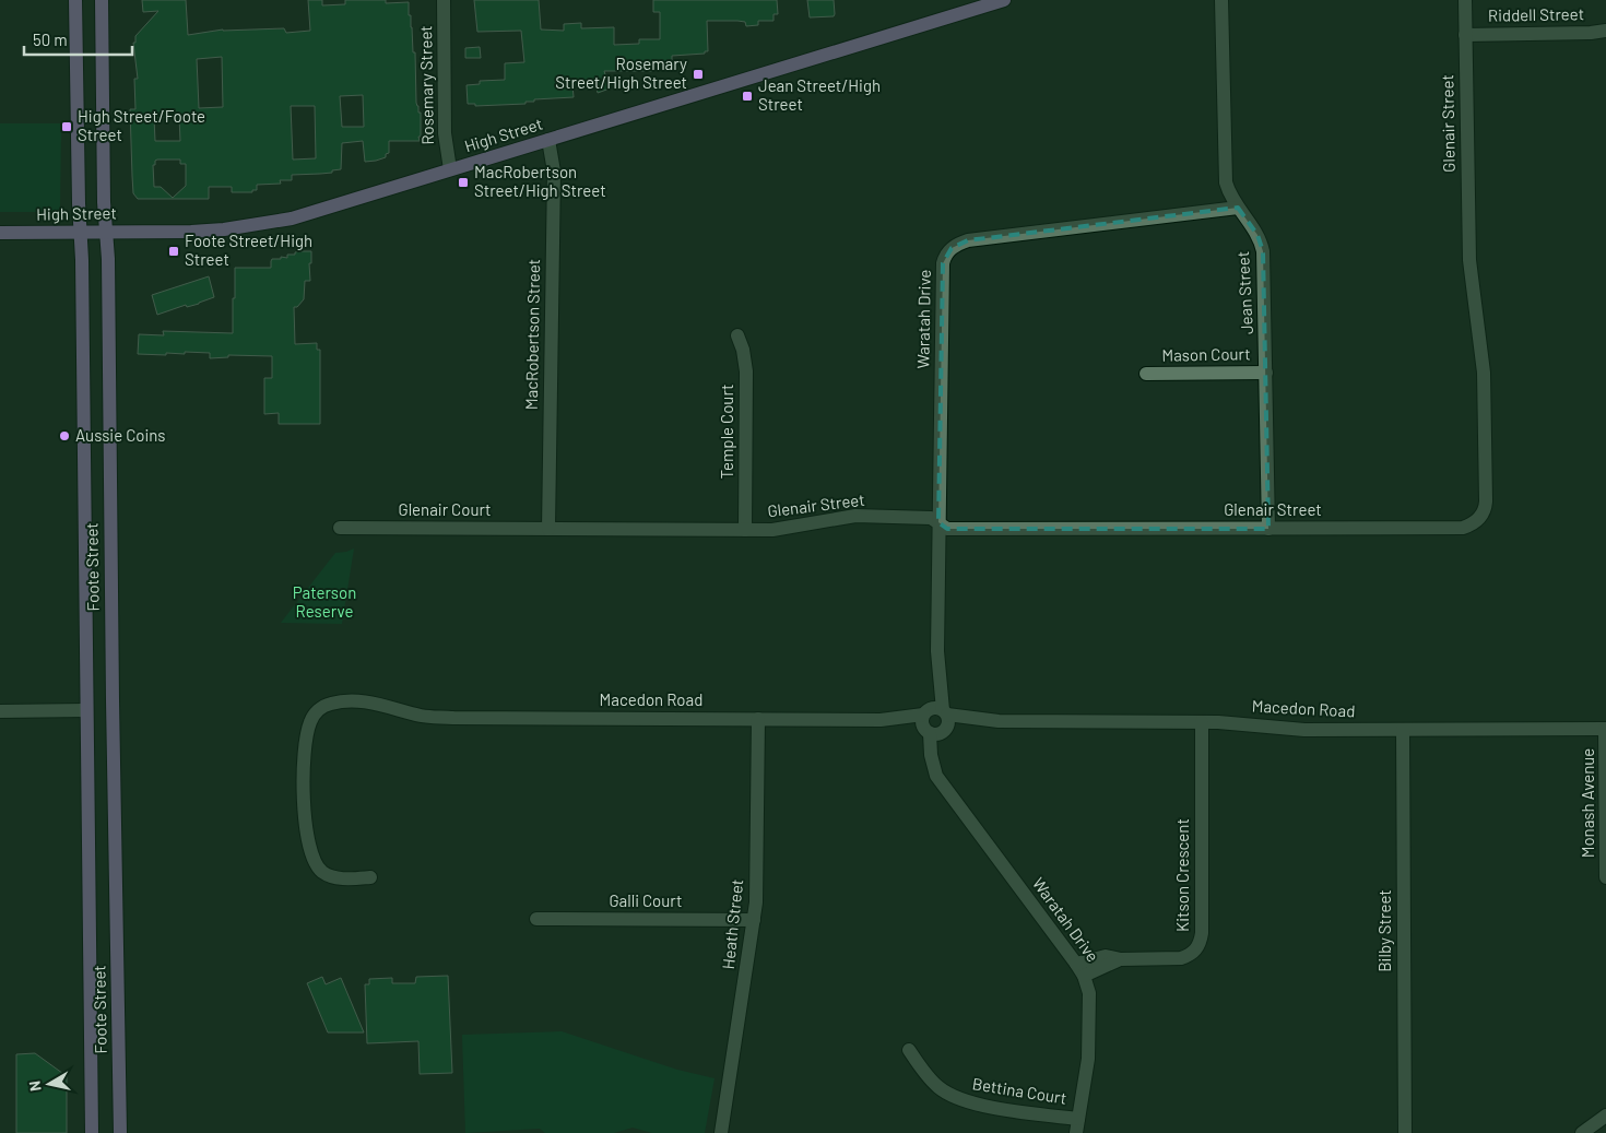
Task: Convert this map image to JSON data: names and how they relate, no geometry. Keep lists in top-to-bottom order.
{
  "streets": {
    "main road": ["High Street", "Foote Street"],
    "street": [
      "Riddell Street",
      "Rosemary Street",
      "Glenair Street",
      "Jean Street",
      "Waratah Drive",
      "MacRobertson Street",
      "Mason Court",
      "Temple Court",
      "Glenair Court",
      "Macedon Road",
      "Monash Avenue",
      "Kitson Crescent",
      "Galli Court",
      "Heath Street",
      "Bilby Street",
      "Bettina Court"
    ]
  },
  "crossings": [
    ["Riddell Street", "Glenair Street"],
    ["Rosemary Street", "High Street"],
    ["Glenair Street", "Jean Street"],
    ["Glenair Street", "Waratah Drive"],
    ["Glenair Street", "MacRobertson Street"],
    ["Glenair Street", "Temple Court"],
    ["Glenair Street", "Glenair Court"],
    ["High Street", "MacRobertson Street"],
    ["High Street", "Foote Street"],
    ["Jean Street", "Waratah Drive"],
    ["Jean Street", "Mason Court"],
    ["Waratah Drive", "Macedon Road"],
    ["Waratah Drive", "Kitson Crescent"],
    ["Waratah Drive", "Bettina Court"],
    ["MacRobertson Street", "Glenair Court"],
    ["Macedon Road", "Monash Avenue"],
    ["Macedon Road", "Kitson Crescent"],
    ["Macedon Road", "Heath Street"],
    ["Macedon Road", "Bilby Street"],
    ["Galli Court", "Heath Street"]
  ],
  "parks": ["Paterson Reserve"],
  "places": {
    "transit": [
      "Rosemary Street/High Street",
      "Jean Street/High Street",
      "High Street/Foote Street",
      "MacRobertson Street/High Street",
      "Foote Street/High Street"
    ],
    "other": ["Aussie Coins"]
  },
  "scale_bar": "50 m",
  "north": "left"
}
